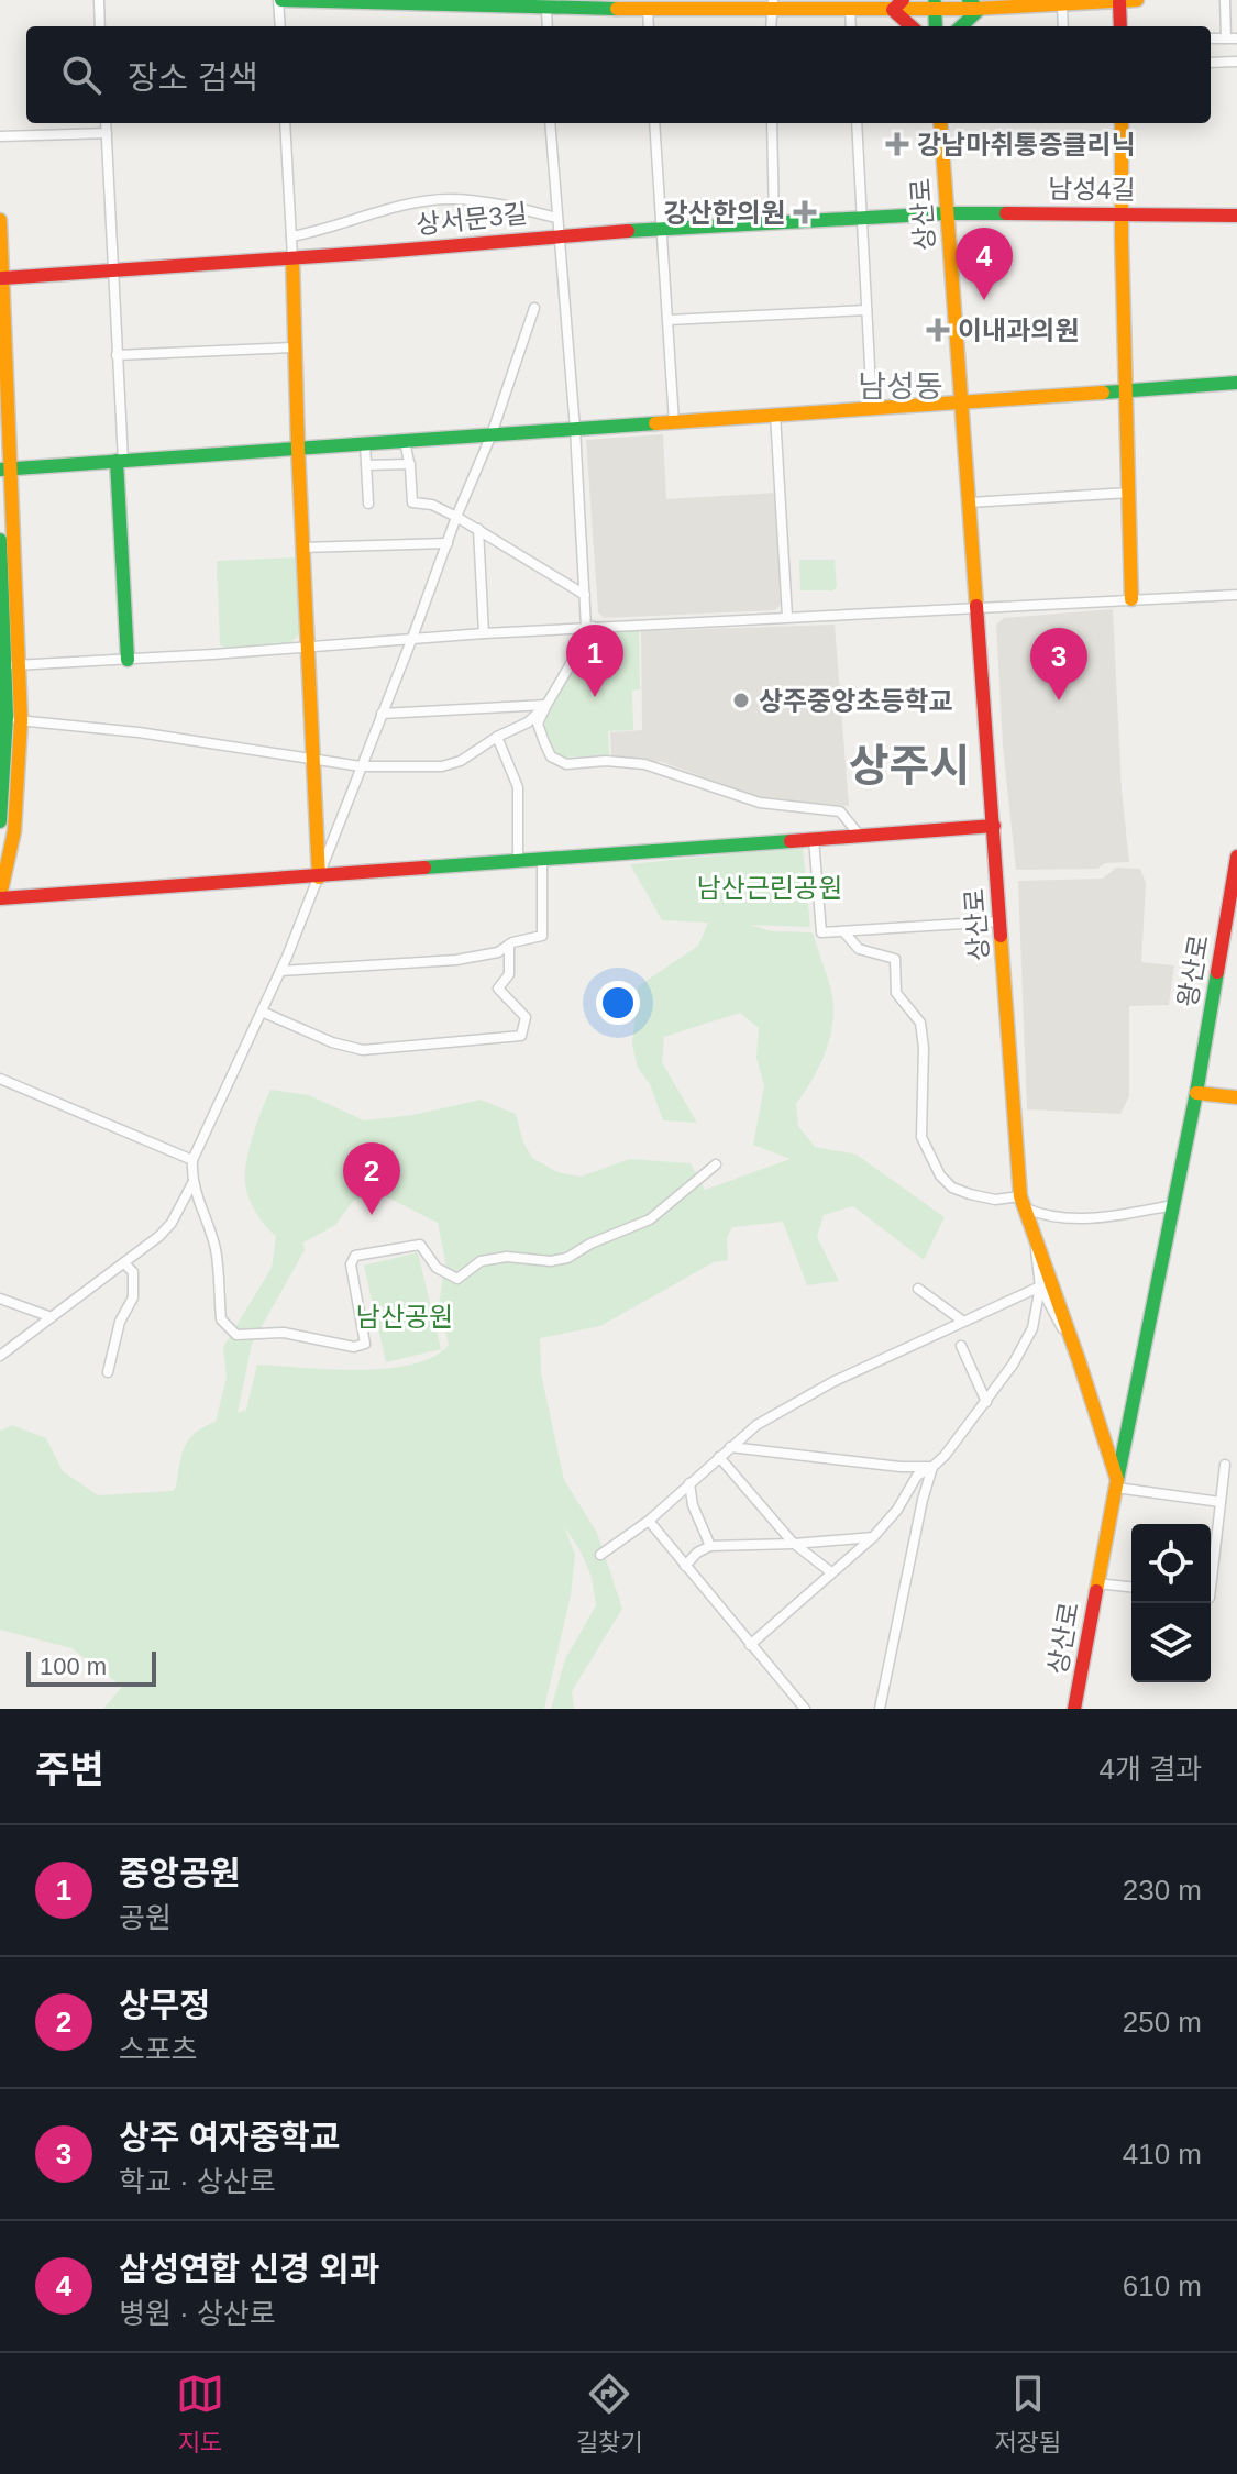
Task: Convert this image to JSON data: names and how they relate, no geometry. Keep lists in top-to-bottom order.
{
  "streets": {
    "street": [
      "남성4길",
      "상산로",
      "상서문3길",
      "왕산로"
    ]
  },
  "crossings": [
    ["남성4길", "상산로"],
    ["남성4길", "상서문3길"],
    ["상산로", "상서문3길"],
    ["상산로", "왕산로"]
  ],
  "districts": ["남성동", "상주시"],
  "parks": ["남산근린공원", "남산공원"],
  "places": {
    "health": ["강남마취통증클리닉", "강산한의원", "이내과의원"],
    "other": ["상주중앙초등학교"]
  },
  "scale_bar": "100 m",
  "page": {
    "search": "장소 검색",
    "pins": [
      "4",
      "1",
      "3",
      "2"
    ],
    "scale": "100 m",
    "heading": ["주변", "4개 결과"],
    "list": [
      {
        "mark": "1",
        "name": "중앙공원",
        "note": "공원",
        "value": "230 m"
      },
      {
        "mark": "2",
        "name": "상무정",
        "note": "스포츠",
        "value": "250 m"
      },
      {
        "mark": "3",
        "name": "상주 여자중학교",
        "note": "학교 · 상산로",
        "value": "410 m"
      },
      {
        "mark": "4",
        "name": "삼성연합 신경 외과",
        "note": "병원 · 상산로",
        "value": "610 m"
      }
    ],
    "nav": ["지도", "길찾기", "저장됨"]
  }
}
